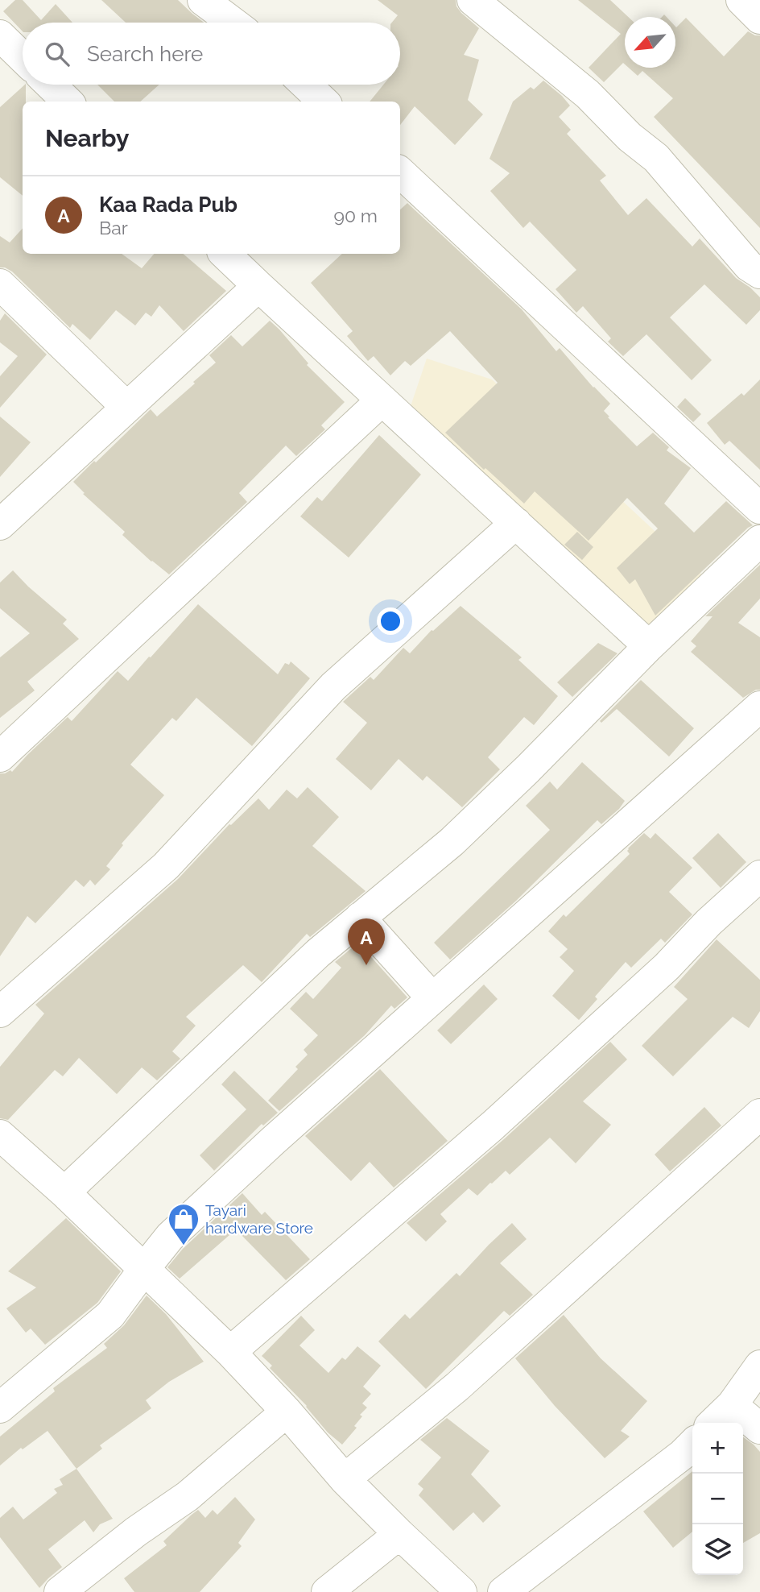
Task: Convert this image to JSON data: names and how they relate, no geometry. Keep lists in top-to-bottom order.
{
  "places": {
    "shop": ["Tayari hardware Store"]
  },
  "north": "bottom left",
  "page": {
    "search": "Search here",
    "heading": "Nearby",
    "list": [
      {
        "mark": "A",
        "name": "Kaa Rada Pub",
        "note": "Bar",
        "value": "90 m"
      }
    ],
    "pins": "A",
    "map_buttons": ["+", "−"]
  }
}
